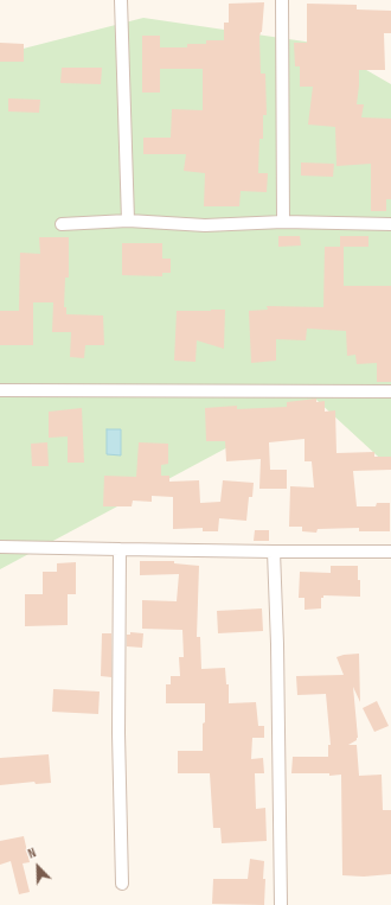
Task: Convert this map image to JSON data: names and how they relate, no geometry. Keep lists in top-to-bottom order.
{
  "north": "top left"
}
